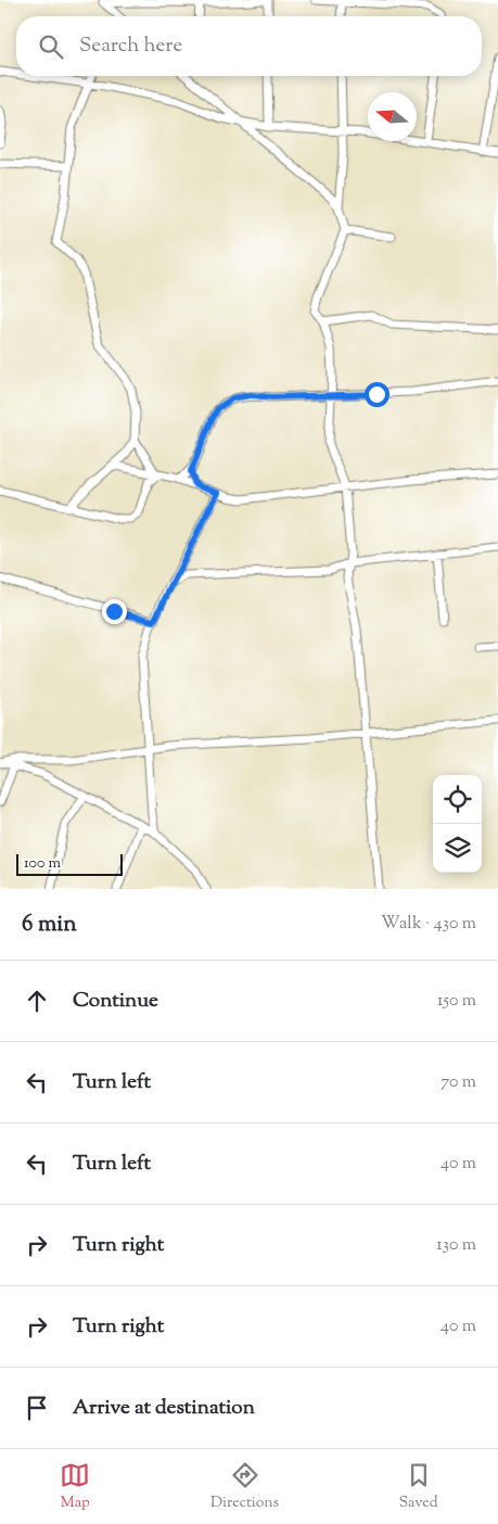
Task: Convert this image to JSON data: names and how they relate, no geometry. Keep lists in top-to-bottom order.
{
  "scale_bar": "100 m",
  "north": "left",
  "page": {
    "search": "Search here",
    "scale": "100 m",
    "heading": ["6 min", "Walk · 430 m"],
    "list": [
      ["Continue", "150 m"],
      ["Turn left", "70 m"],
      ["Turn left", "40 m"],
      ["Turn right", "130 m"],
      ["Turn right", "40 m"],
      "Arrive at destination"
    ],
    "nav": ["Map", "Directions", "Saved"]
  }
}
